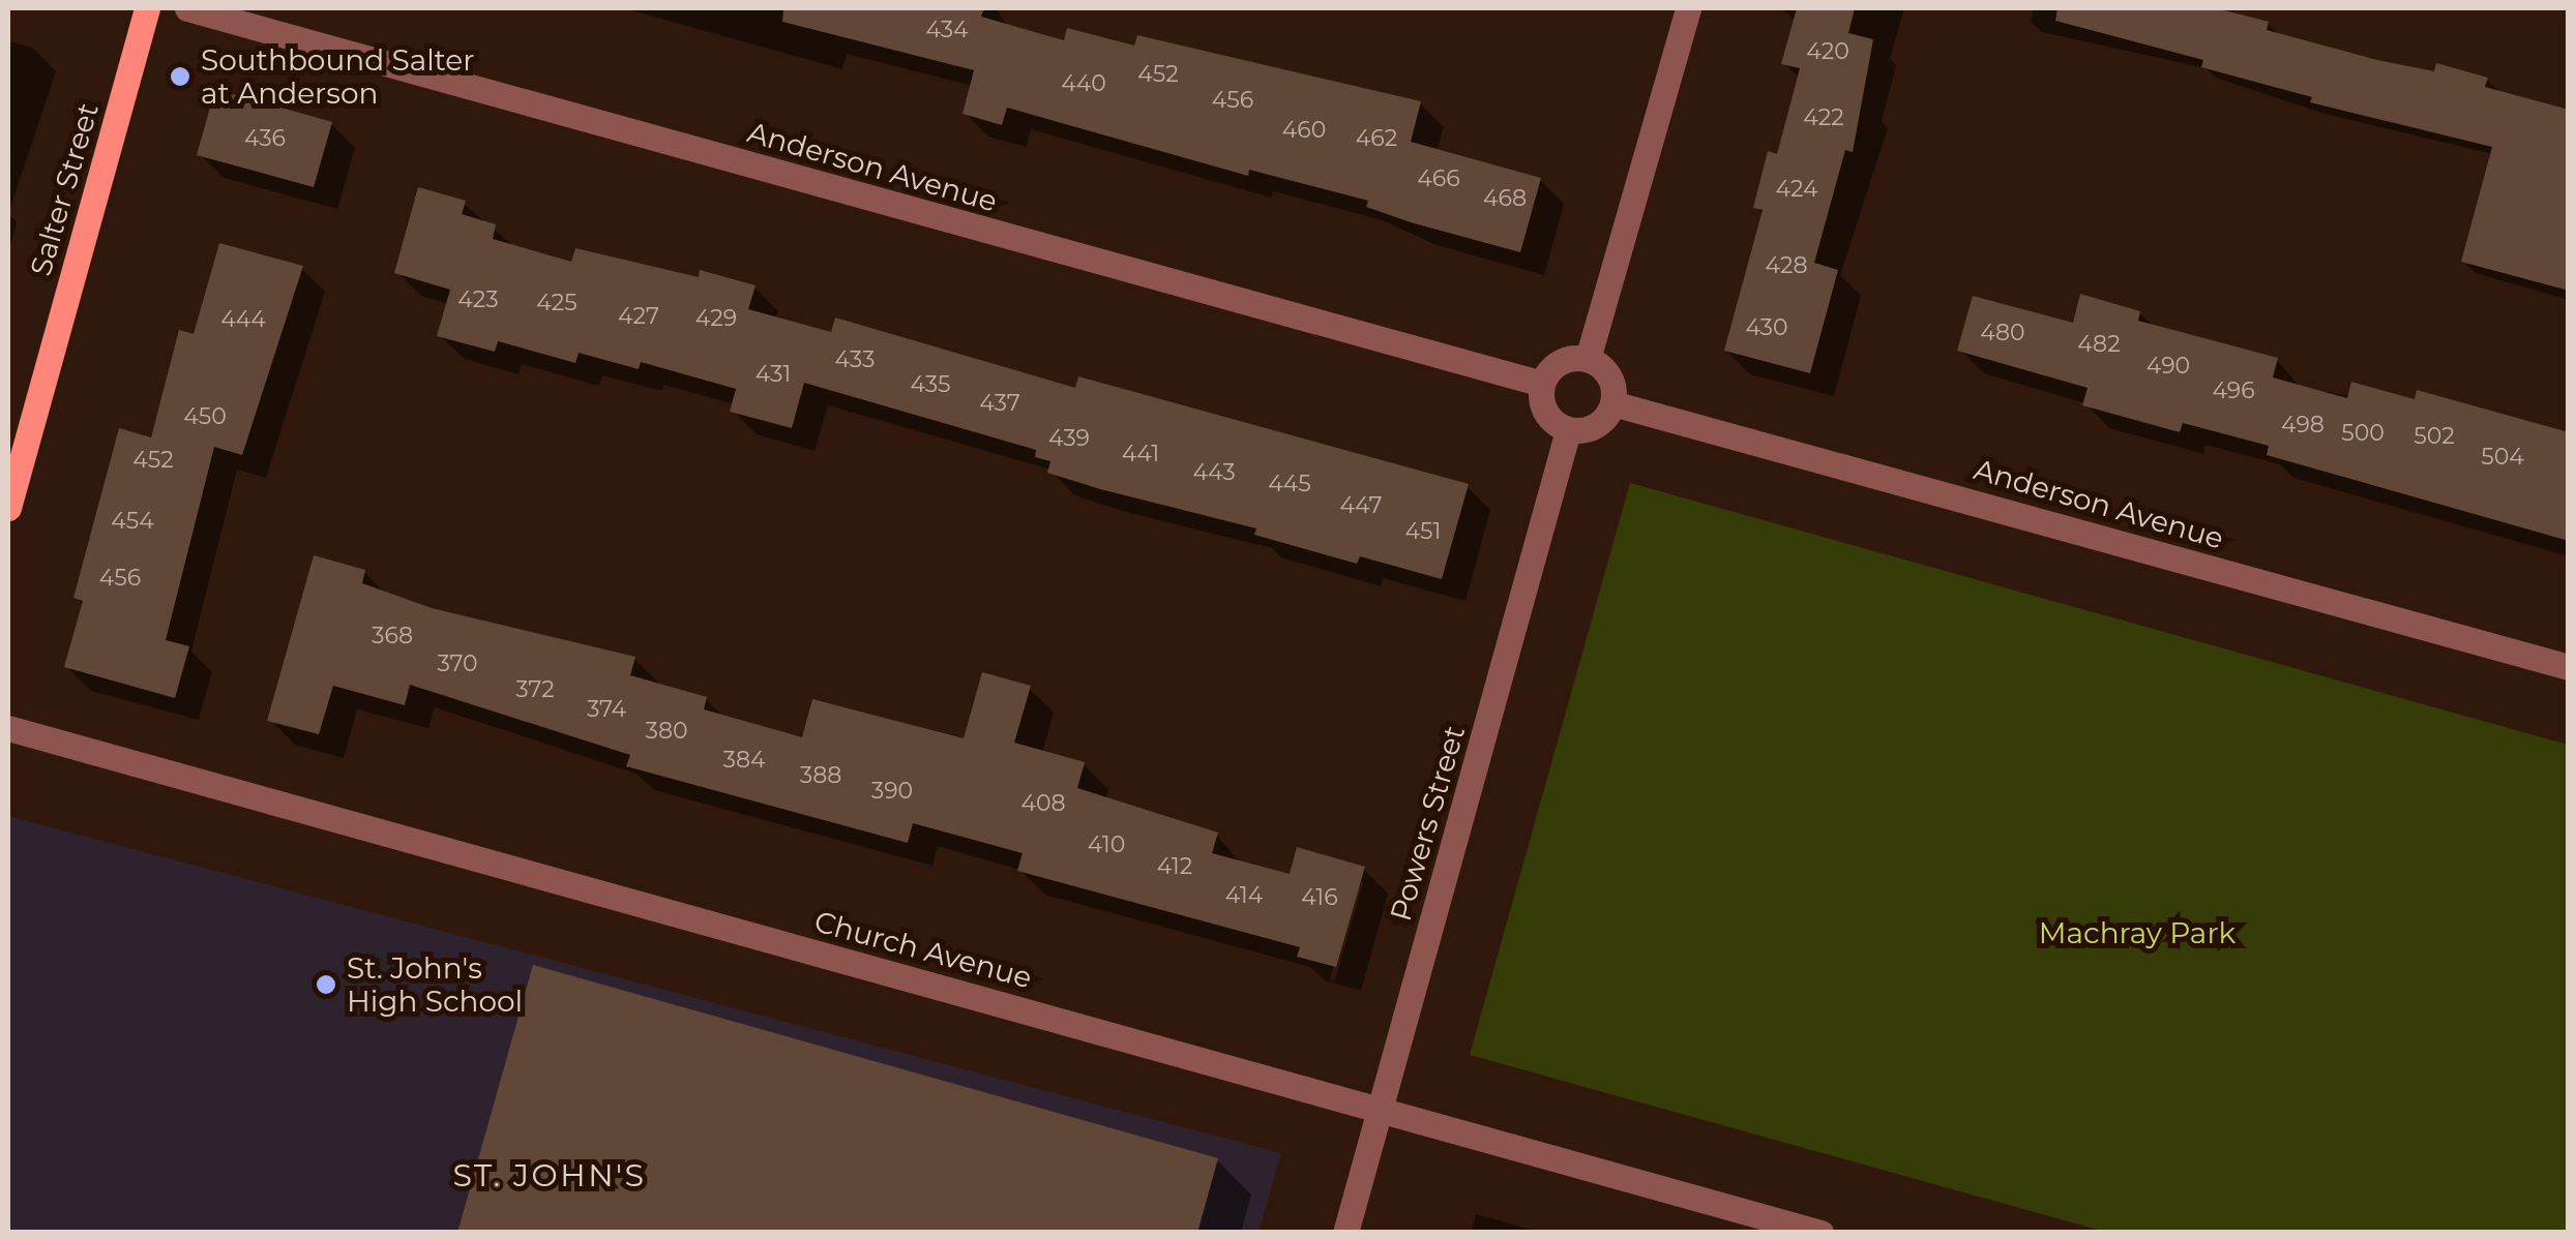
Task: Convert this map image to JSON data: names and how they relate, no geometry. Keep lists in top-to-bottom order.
{
  "streets": {
    "main road": ["Salter Street"],
    "street": ["Anderson Avenue", "Powers Street", "Church Avenue"]
  },
  "crossings": [
    ["Anderson Avenue", "Powers Street"],
    ["Powers Street", "Church Avenue"]
  ],
  "districts": ["ST. JOHN'S"],
  "parks": ["Machray Park"],
  "places": ["Southbound Salter at Anderson", "St. John's High School"],
  "house_numbers": [
    "434",
    "420",
    "452",
    "440",
    "456",
    "422",
    "460",
    "436",
    "462",
    "466",
    "424",
    "468",
    "428",
    "423",
    "425",
    "427",
    "429",
    "444",
    "430",
    "480",
    "482",
    "433",
    "490",
    "431",
    "435",
    "496",
    "437",
    "450",
    "498",
    "500",
    "502",
    "439",
    "441",
    "504",
    "452",
    "443",
    "445",
    "447",
    "454",
    "451",
    "456",
    "368",
    "370",
    "372",
    "374",
    "380",
    "384",
    "388",
    "390",
    "408",
    "410",
    "412",
    "414",
    "416"
  ]
}
